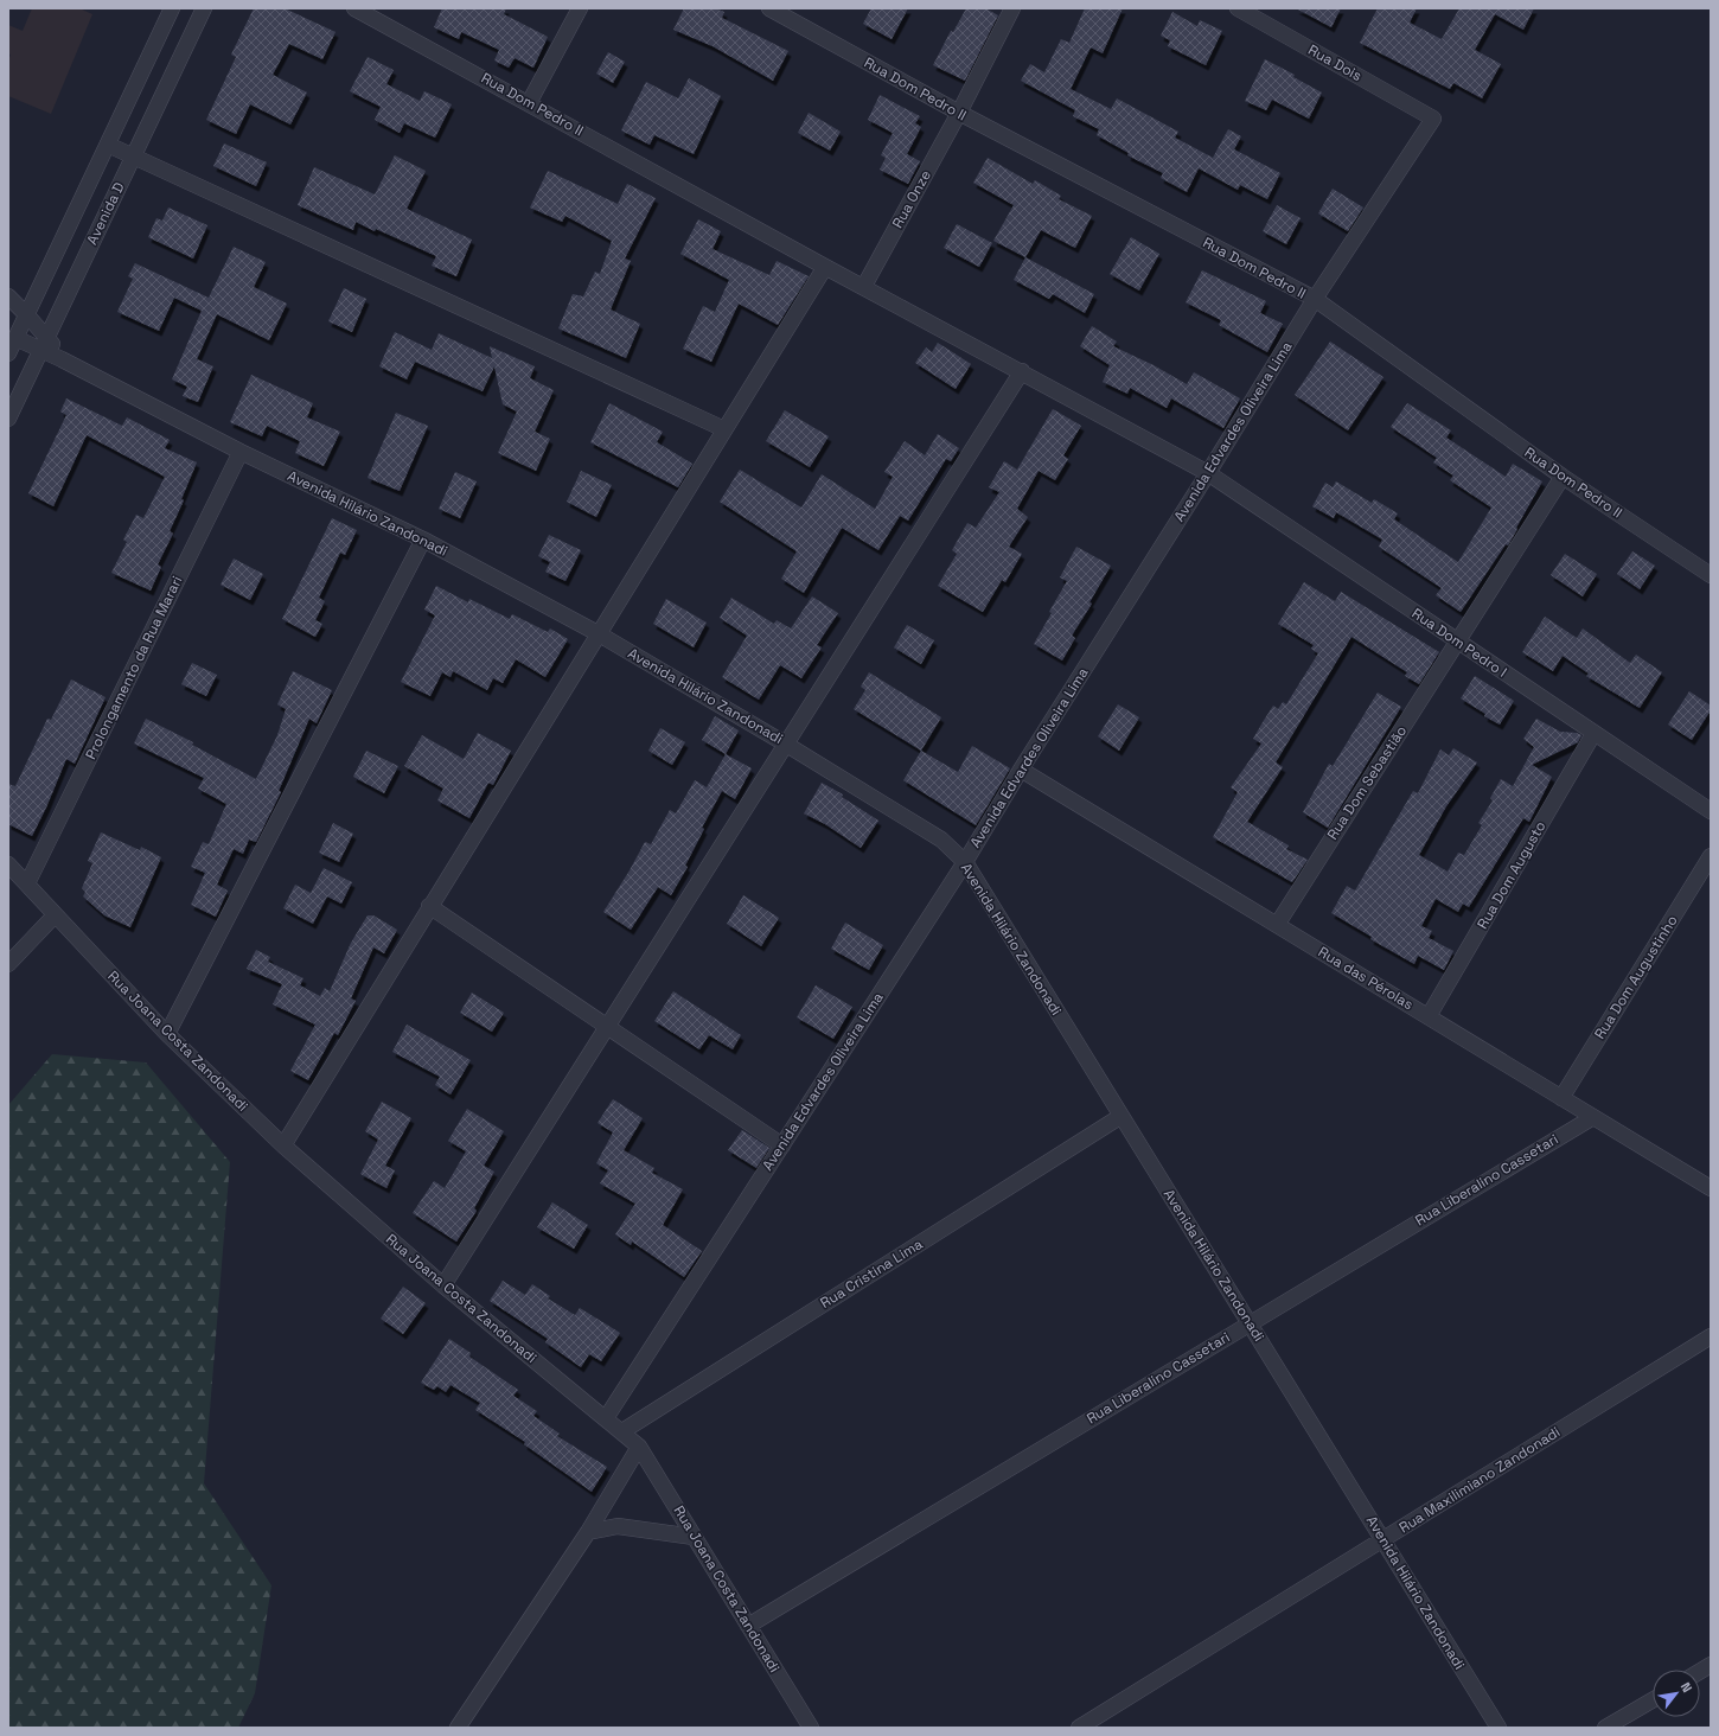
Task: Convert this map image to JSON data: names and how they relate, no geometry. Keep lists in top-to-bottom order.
{
  "streets": {
    "street": [
      "Rua Dois",
      "Rua Dom Pedro II",
      "Rua Onze",
      "Avenida D",
      "Avenida Edvardes Oliveira Lima",
      "Avenida Hilário Zandonadi",
      "Rua Dom Pedro I",
      "Prolongamento da Rua Marari",
      "Rua Dom Sebastião",
      "Rua Dom Augusto",
      "Rua Dom Augustinho",
      "Rua das Pérolas",
      "Rua Joana Costa Zandonadi",
      "Rua Liberalino Cassetari",
      "Rua Cristina Lima",
      "Rua Maxilimiano Zandonadi"
    ]
  },
  "crossings": [
    ["Rua Dois", "Avenida Edvardes Oliveira Lima"],
    ["Rua Dom Pedro II", "Rua Onze"],
    ["Rua Dom Pedro II", "Avenida Edvardes Oliveira Lima"],
    ["Rua Dom Pedro II", "Rua Dom Pedro I"],
    ["Rua Dom Pedro II", "Rua Dom Sebastião"],
    ["Avenida D", "Avenida Hilário Zandonadi"],
    ["Avenida Edvardes Oliveira Lima", "Avenida Hilário Zandonadi"],
    ["Avenida Edvardes Oliveira Lima", "Rua Dom Pedro I"],
    ["Avenida Edvardes Oliveira Lima", "Rua das Pérolas"],
    ["Avenida Edvardes Oliveira Lima", "Rua Joana Costa Zandonadi"],
    ["Avenida Hilário Zandonadi", "Prolongamento da Rua Marari"],
    ["Avenida Hilário Zandonadi", "Rua Liberalino Cassetari"],
    ["Avenida Hilário Zandonadi", "Rua Cristina Lima"],
    ["Avenida Hilário Zandonadi", "Rua Maxilimiano Zandonadi"],
    ["Rua Dom Pedro I", "Rua Dom Sebastião"],
    ["Rua Dom Pedro I", "Rua Dom Augusto"],
    ["Prolongamento da Rua Marari", "Rua Joana Costa Zandonadi"],
    ["Rua Dom Sebastião", "Rua das Pérolas"],
    ["Rua Dom Augusto", "Rua das Pérolas"],
    ["Rua Dom Augustinho", "Rua das Pérolas"],
    ["Rua das Pérolas", "Rua Liberalino Cassetari"],
    ["Rua Joana Costa Zandonadi", "Rua Liberalino Cassetari"],
    ["Rua Joana Costa Zandonadi", "Rua Cristina Lima"]
  ],
  "north": "top right"
}
